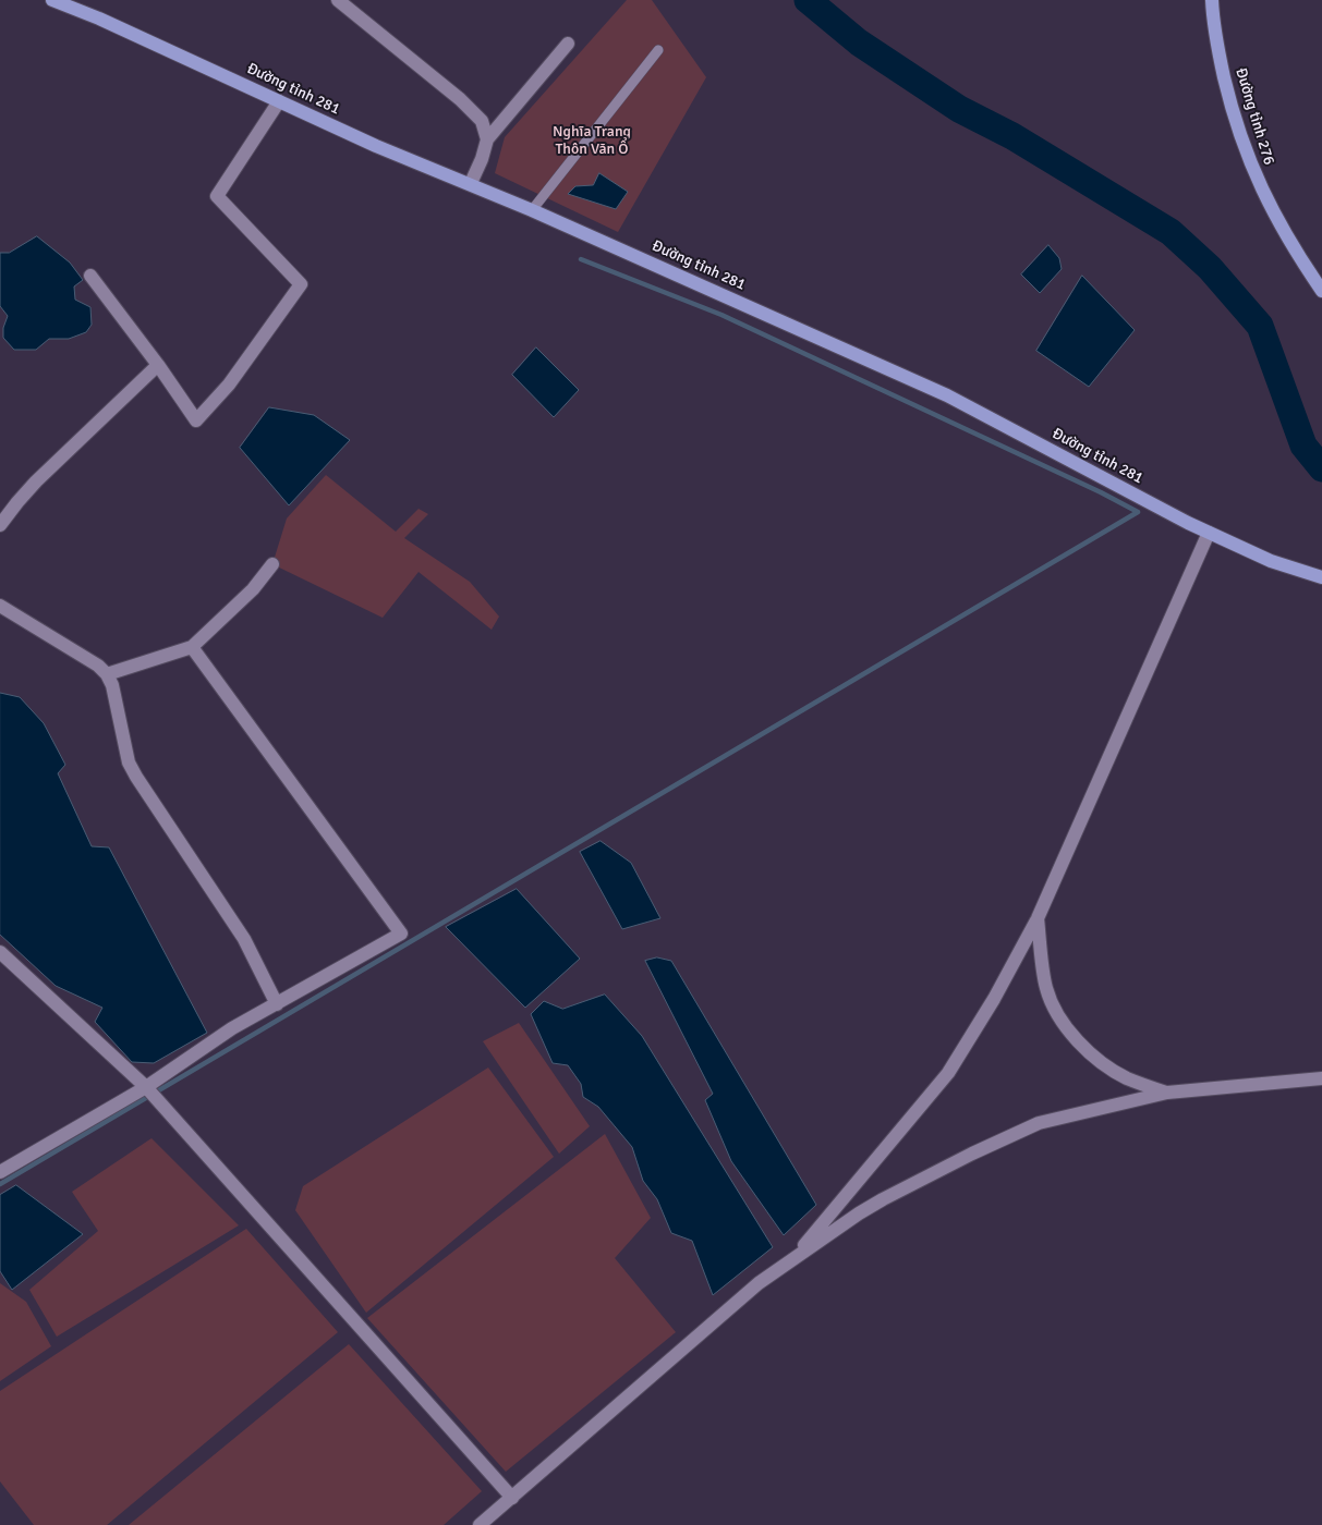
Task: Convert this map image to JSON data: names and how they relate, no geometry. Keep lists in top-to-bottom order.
{
  "streets": {
    "main road": ["Đường tỉnh 281", "Đường tỉnh 276"]
  },
  "parks": ["Nghĩa Trang Thôn Văn Ổ"]
}
